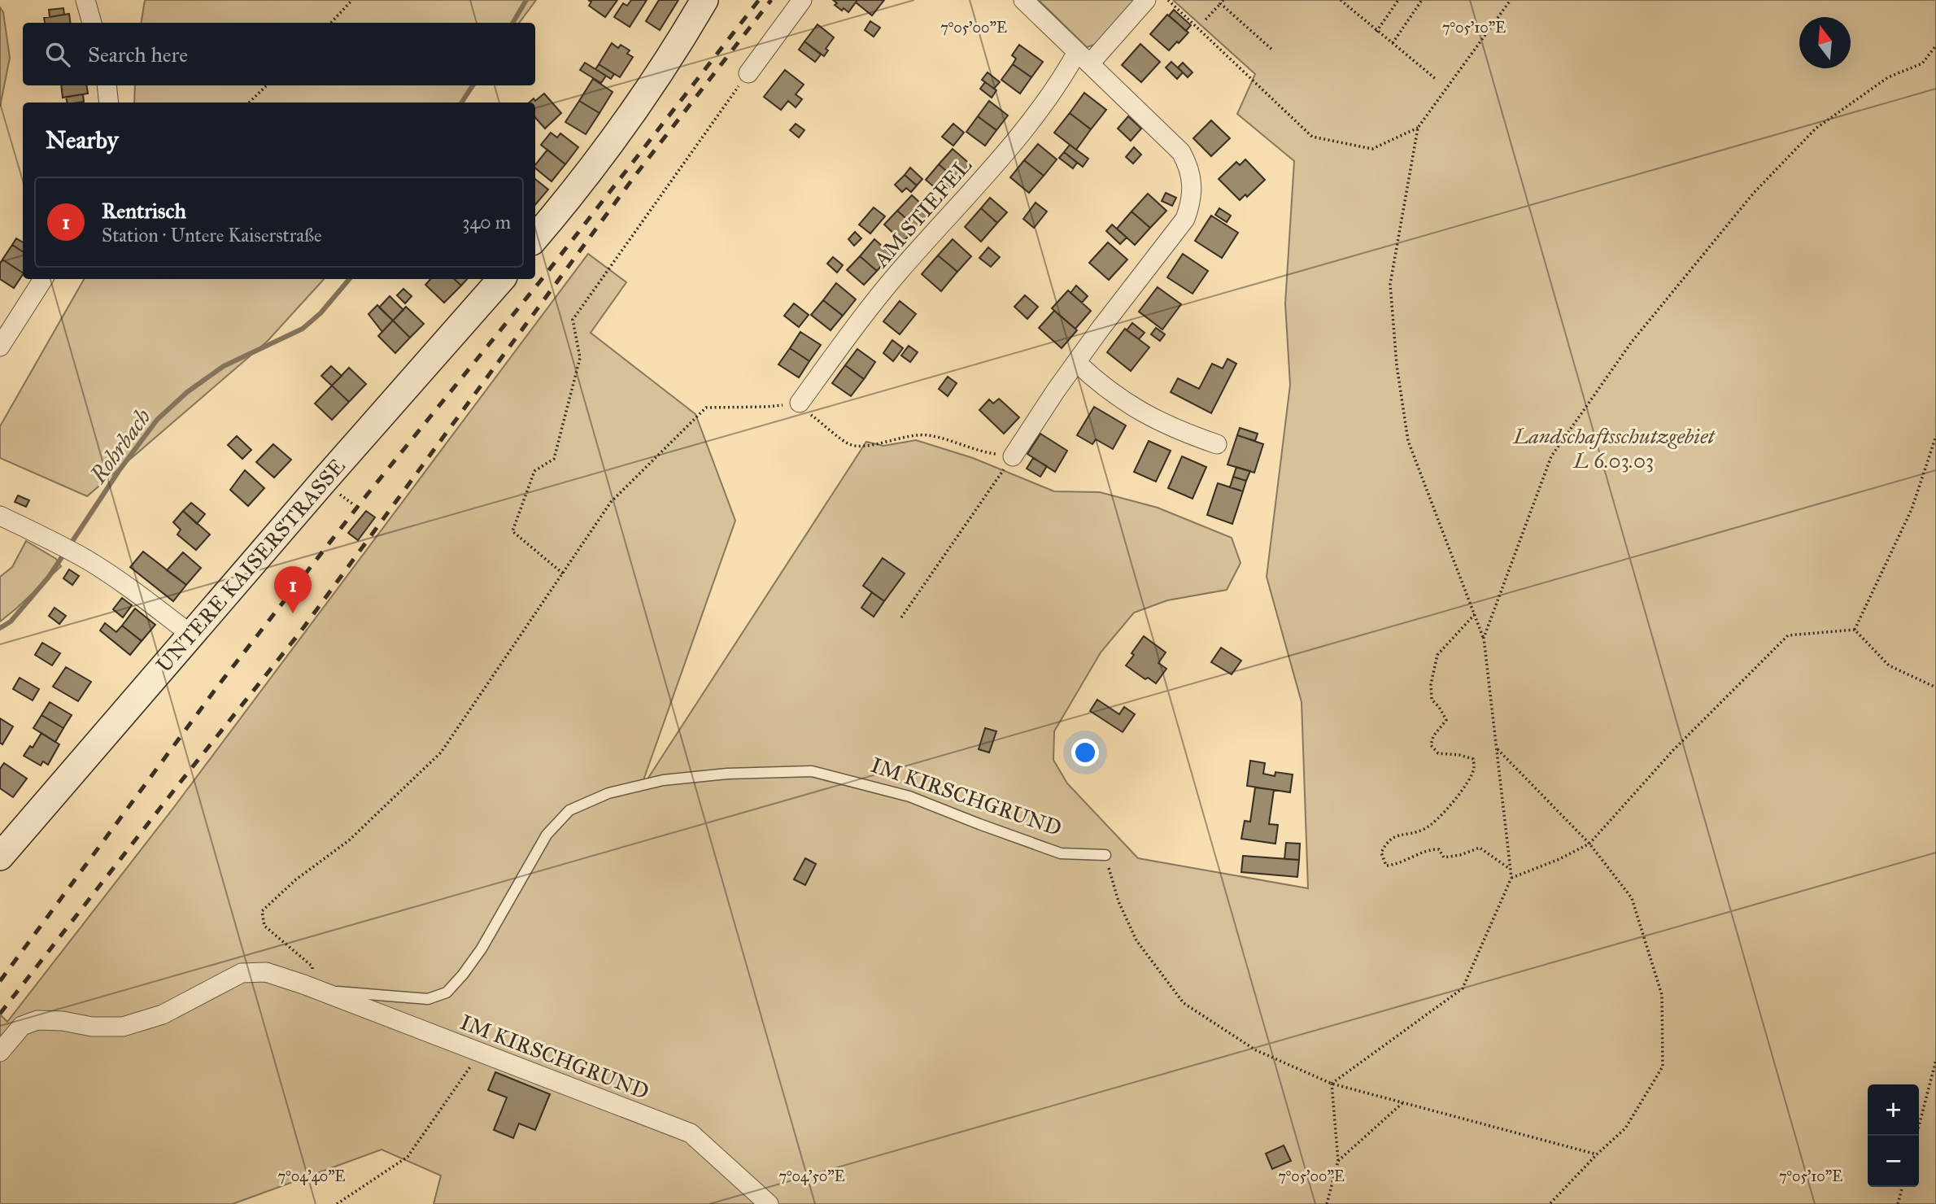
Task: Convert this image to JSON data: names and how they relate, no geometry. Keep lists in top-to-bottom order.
{
  "streets": {
    "main road": ["UNTERE KAISERSTRASSE"],
    "street": ["AM STIEFEL", "IM KIRSCHGRUND"]
  },
  "water": ["Rohrbach"],
  "parks": ["Landschaftsschutzgebiet L 6.03.03"],
  "north": "top",
  "page": {
    "search": "Search here",
    "heading": "Nearby",
    "list": [
      {
        "mark": "1",
        "name": "Rentrisch",
        "note": "Station · Untere Kaiserstraße",
        "value": "340 m"
      }
    ],
    "pins": "1",
    "map_buttons": ["+", "−"]
  },
  "coordinates": [
    "7°05'00\"E",
    "7°05'10\"E",
    "7°04'40\"E",
    "7°04'50\"E"
  ]
}
